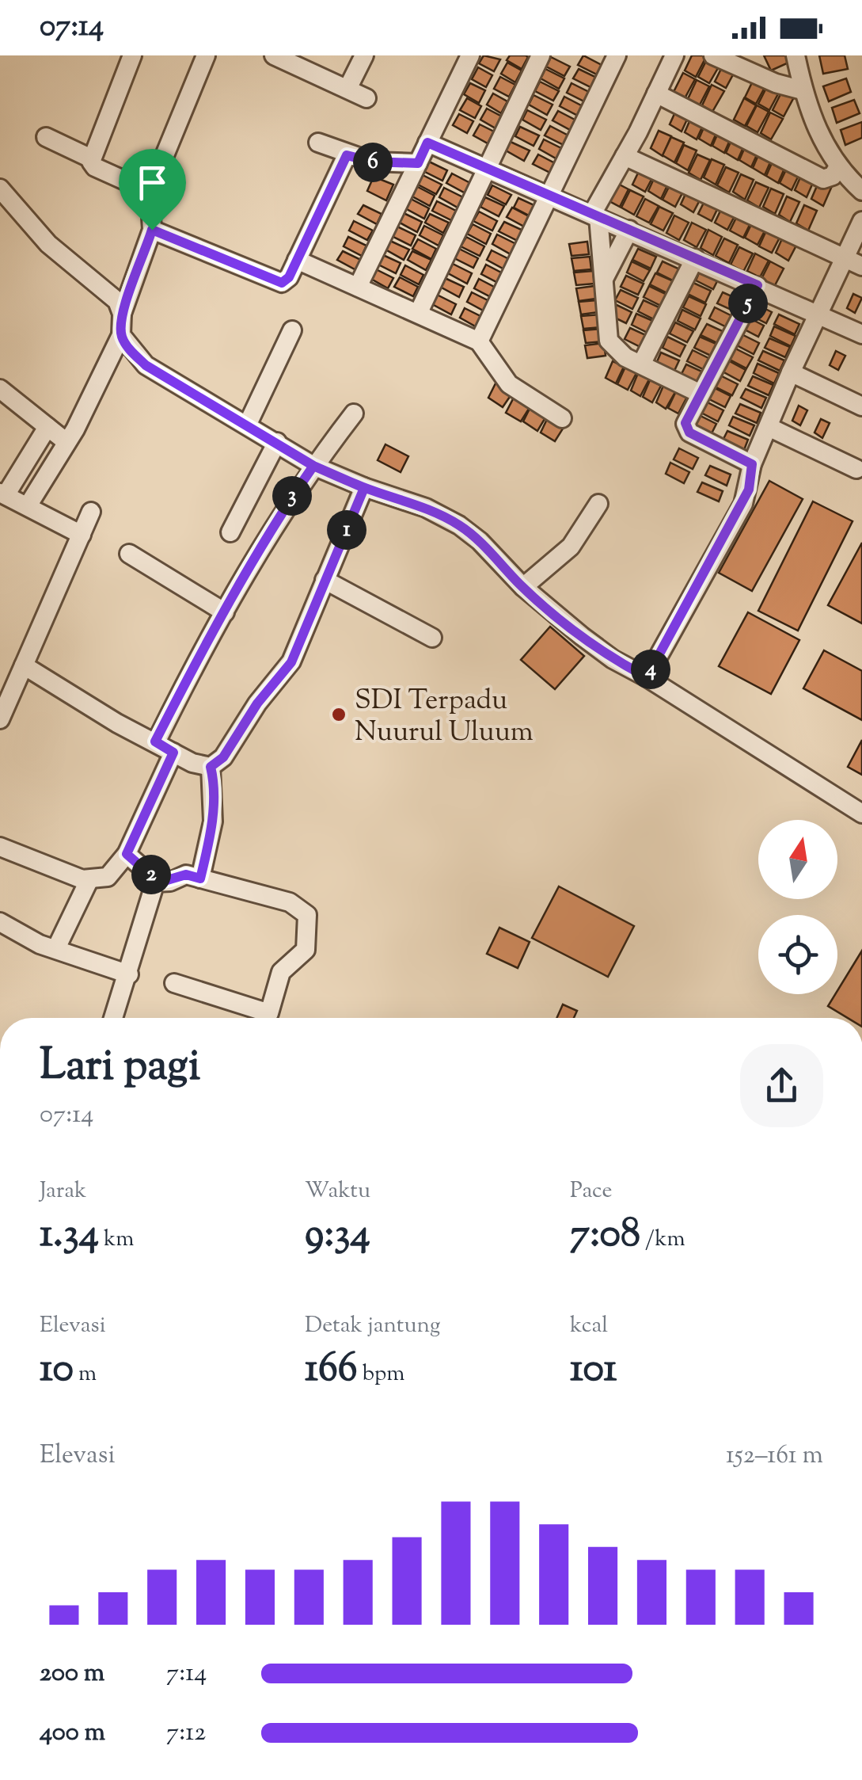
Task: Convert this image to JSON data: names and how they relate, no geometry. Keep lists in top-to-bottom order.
{
  "places": ["SDI Terpadu Nuurul Uluum"],
  "north": "top",
  "page": {
    "status": "07:14",
    "pins": [
      "6",
      "5",
      "3",
      "1",
      "4",
      "2"
    ],
    "heading": ["Lari pagi", "07:14"],
    "stats": [
      ["Jarak", "1.34 km"],
      ["Waktu", "9:34"],
      ["Pace", "7:08 /km"],
      ["Elevasi", "10 m"],
      ["Detak jantung", "166 bpm"],
      ["kcal", "101"]
    ],
    "chart": ["Elevasi", "152–161 m"],
    "list": [
      {
        "name": "200 m",
        "note": "7:14"
      },
      {
        "name": "400 m",
        "note": "7:12"
      }
    ]
  }
}
